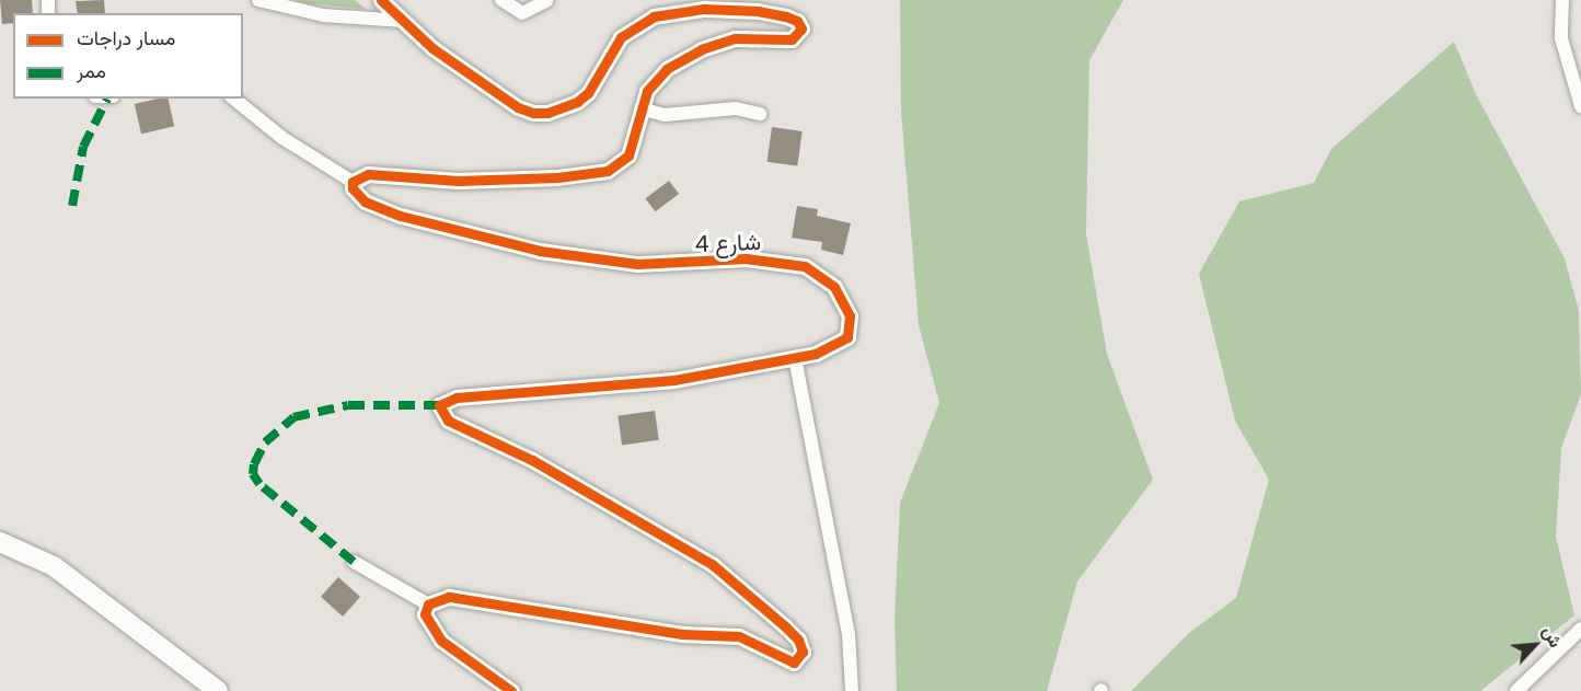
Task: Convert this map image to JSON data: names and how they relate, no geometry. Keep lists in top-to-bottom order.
{
  "streets": {
    "street": ["شارع 4"]
  },
  "legend": ["مسار دراجات", "ممر"],
  "north": "top right"
}
